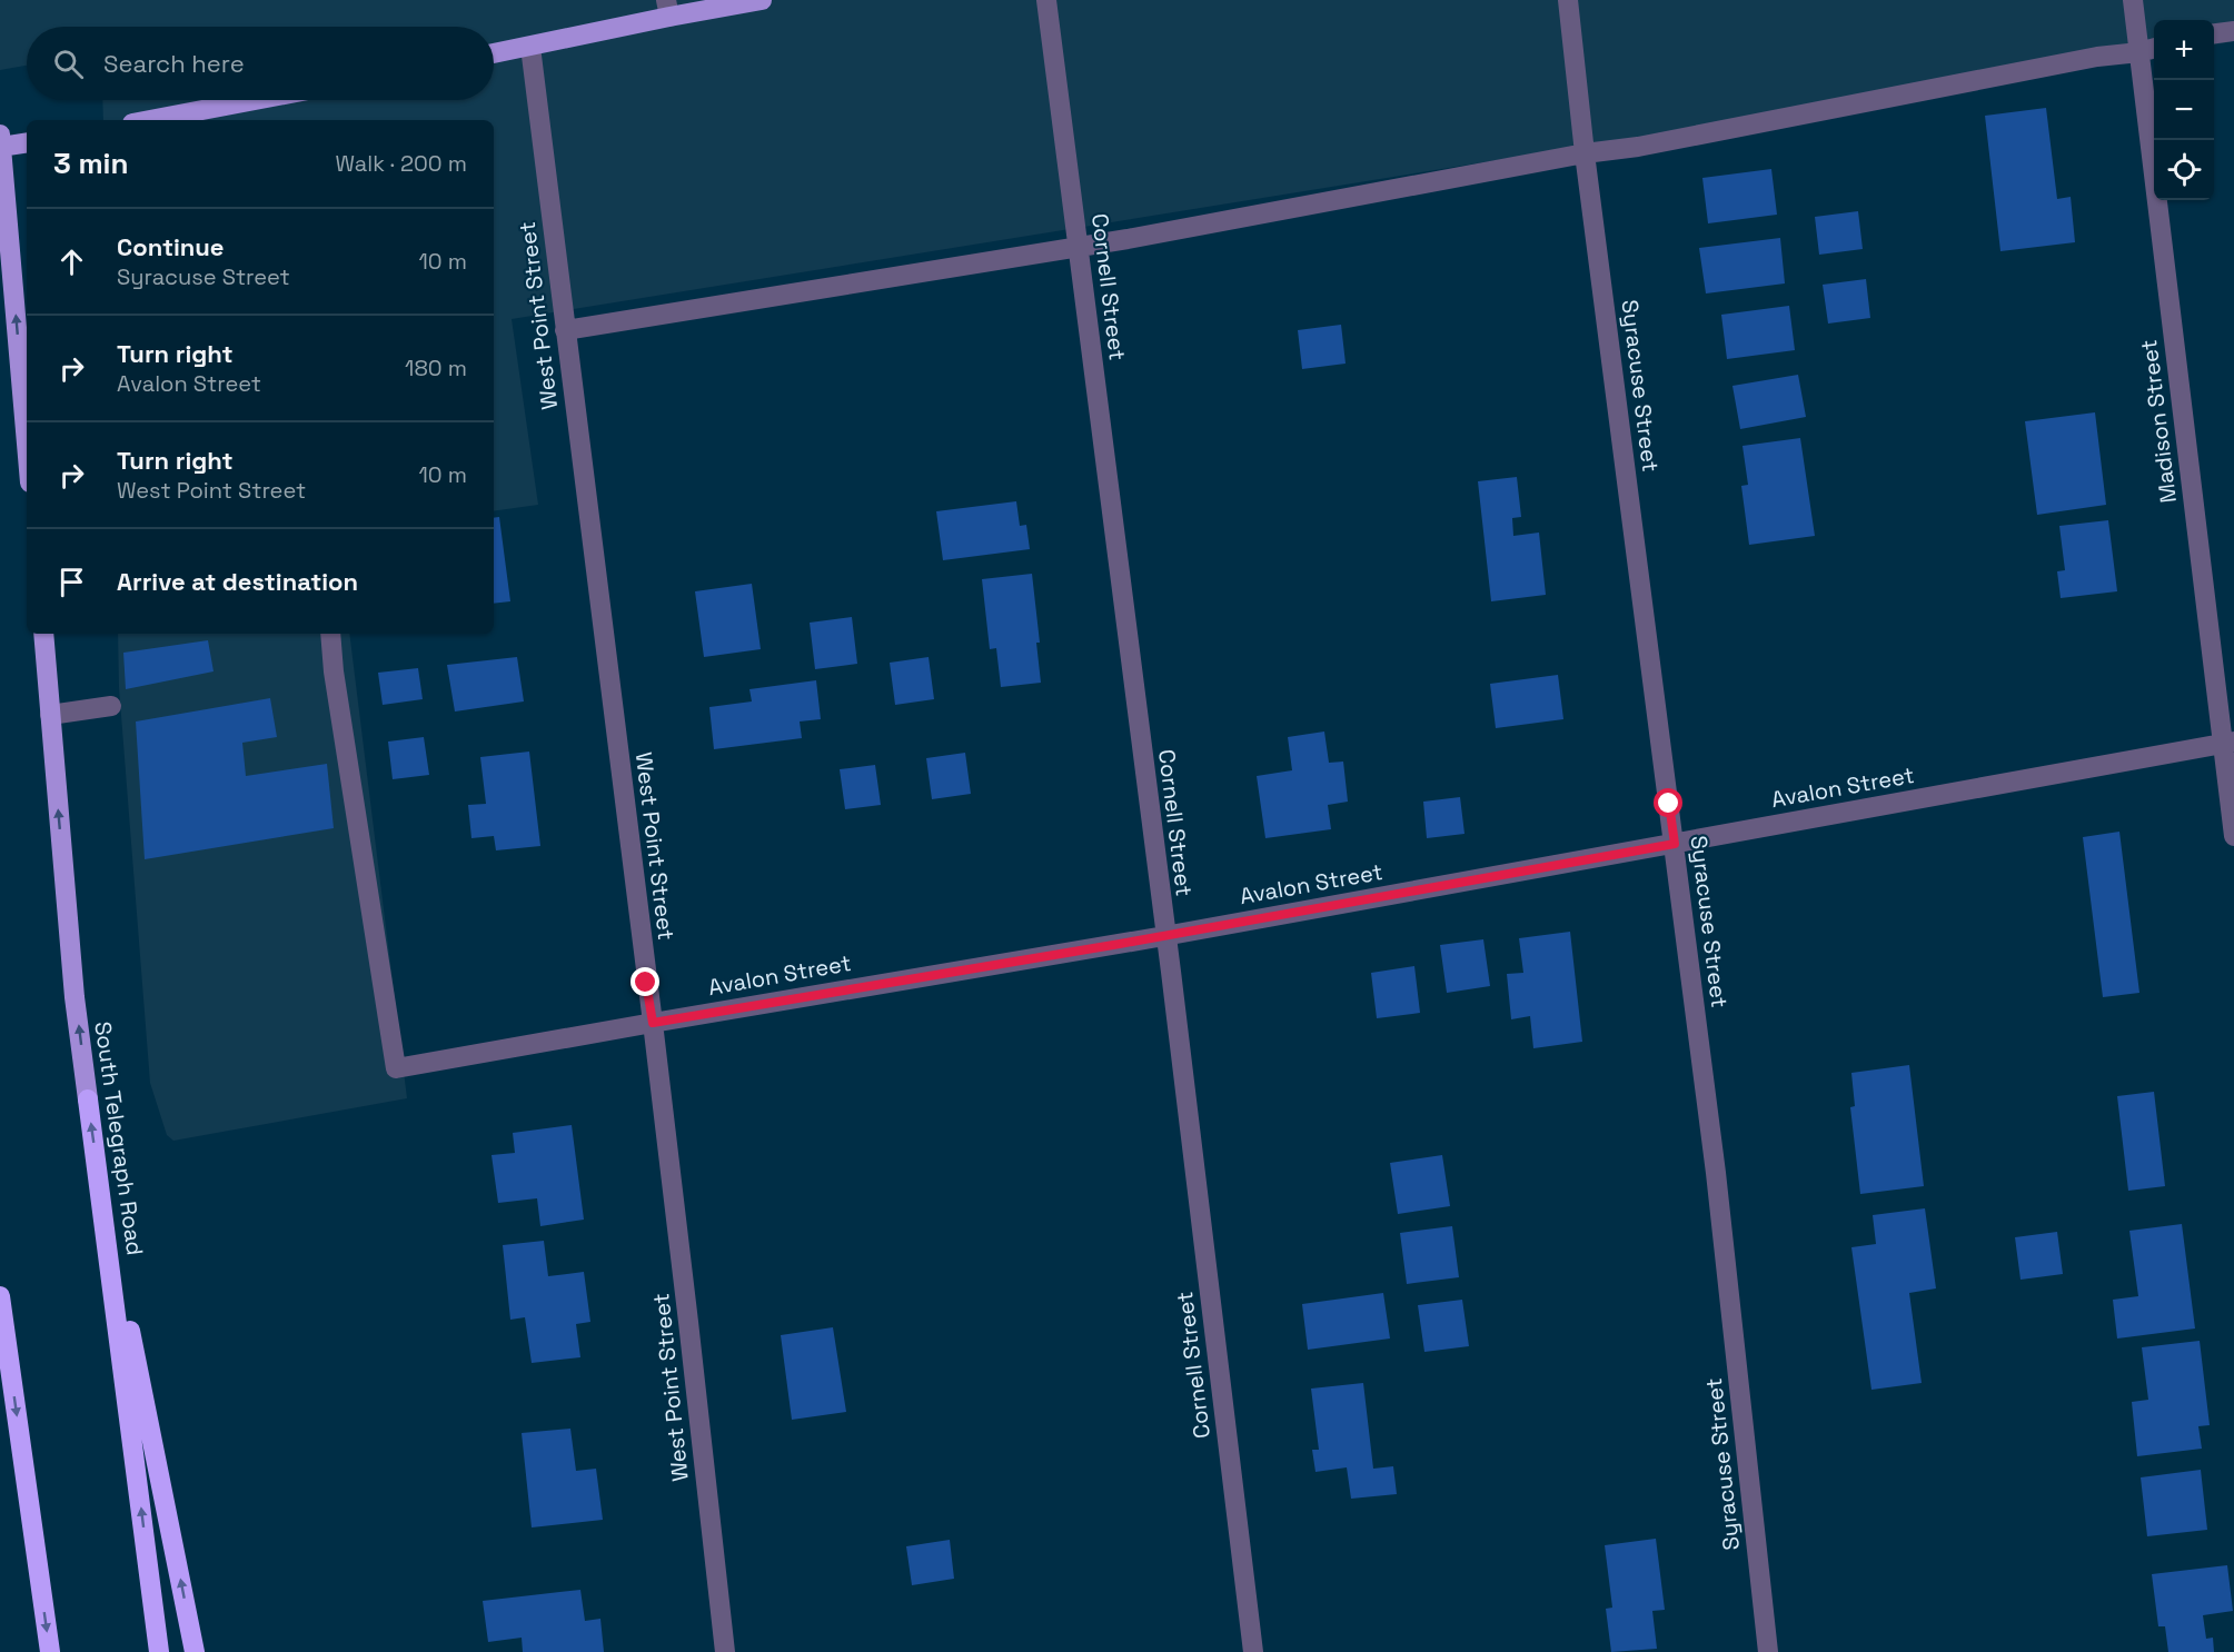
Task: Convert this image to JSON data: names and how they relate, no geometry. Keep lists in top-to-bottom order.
{
  "streets": {
    "highway": ["South Telegraph Road"],
    "street": [
      "Cornell Street",
      "West Point Street",
      "Syracuse Street",
      "Madison Street",
      "Avalon Street"
    ]
  },
  "crossings": [
    ["Cornell Street", "Avalon Street"],
    ["West Point Street", "Avalon Street"],
    ["Syracuse Street", "Avalon Street"],
    ["Madison Street", "Avalon Street"]
  ],
  "one_way": ["South Telegraph Road"],
  "page": {
    "map_buttons": ["+", "−"],
    "search": "Search here",
    "heading": ["3 min", "Walk · 200 m"],
    "list": [
      ["Continue", "Syracuse Street", "10 m"],
      ["Turn right", "Avalon Street", "180 m"],
      ["Turn right", "West Point Street", "10 m"],
      "Arrive at destination"
    ]
  }
}
